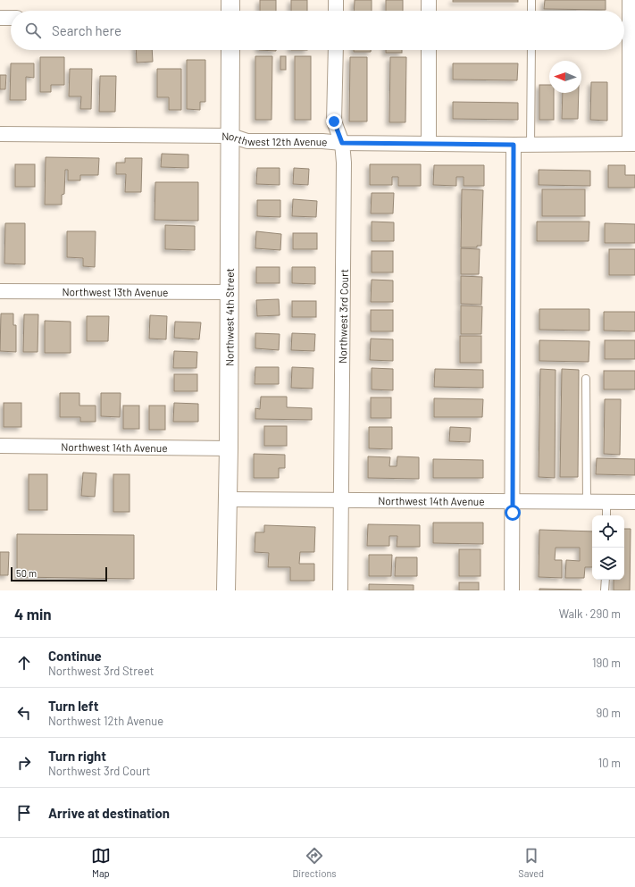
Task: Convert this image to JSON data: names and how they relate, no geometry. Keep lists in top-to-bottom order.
{
  "streets": {
    "street": [
      "Northwest 12th Avenue",
      "Northwest 13th Avenue",
      "Northwest 3rd Court",
      "Northwest 4th Street",
      "Northwest 14th Avenue"
    ]
  },
  "crossings": [
    ["Northwest 12th Avenue", "Northwest 3rd Court"],
    ["Northwest 12th Avenue", "Northwest 4th Street"],
    ["Northwest 13th Avenue", "Northwest 4th Street"],
    ["Northwest 3rd Court", "Northwest 14th Avenue"],
    ["Northwest 4th Street", "Northwest 14th Avenue"]
  ],
  "scale_bar": "50 m",
  "north": "left",
  "page": {
    "search": "Search here",
    "scale": "50 m",
    "heading": ["4 min", "Walk · 290 m"],
    "list": [
      ["Continue", "Northwest 3rd Street", "190 m"],
      ["Turn left", "Northwest 12th Avenue", "90 m"],
      ["Turn right", "Northwest 3rd Court", "10 m"],
      "Arrive at destination"
    ],
    "nav": ["Map", "Directions", "Saved"]
  }
}
